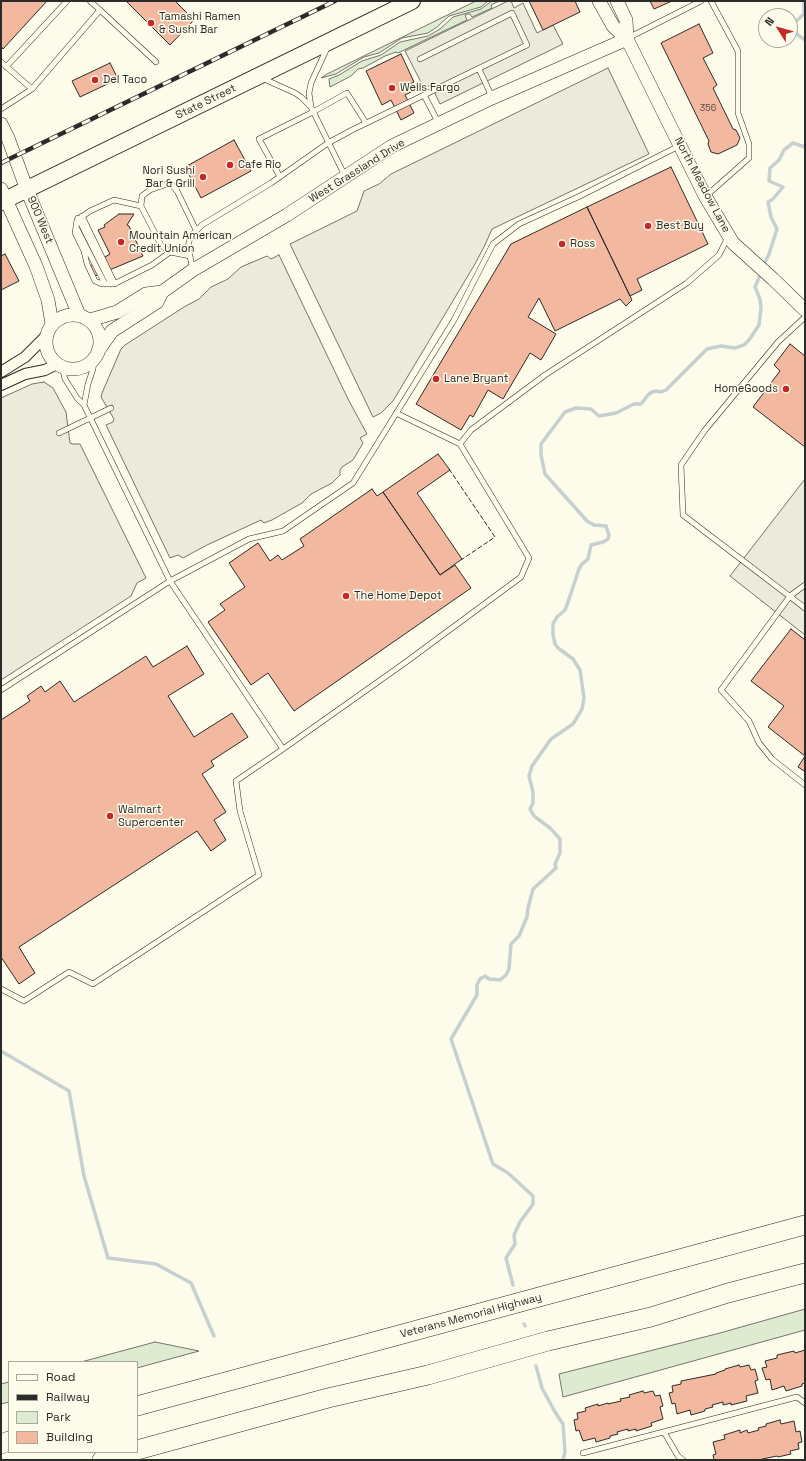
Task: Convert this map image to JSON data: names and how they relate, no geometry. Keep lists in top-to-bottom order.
{
  "streets": {
    "highway": ["Veterans Memorial Highway"],
    "main road": ["State Street"],
    "street": ["West Grassland Drive", "North Meadow Lane", "900 West"]
  },
  "crossings": [
    ["State Street", "900 West"],
    ["West Grassland Drive", "North Meadow Lane"],
    ["West Grassland Drive", "900 West"]
  ],
  "places": [
    "Tamashi Ramen & Sushi Bar",
    "Del Taco",
    "Wells Fargo",
    "Cafe Rio",
    "Nori Sushi Bar & Grill",
    "Best Buy",
    "Mountain American Credit Union",
    "Ross",
    "Lane Bryant",
    "HomeGoods",
    "The Home Depot",
    "Walmart Supercenter"
  ],
  "house_numbers": ["356"],
  "legend": [
    "Road",
    "Railway",
    "Park",
    "Building"
  ],
  "north": "top left"
}
